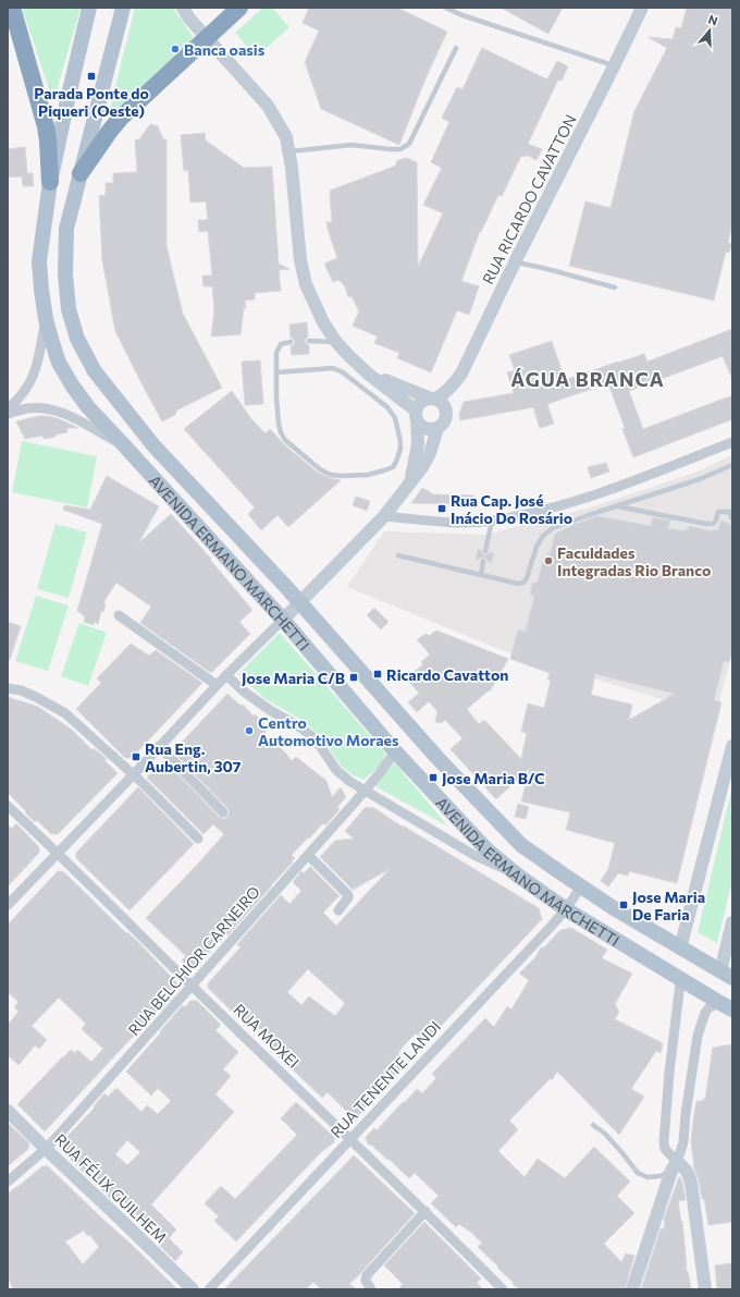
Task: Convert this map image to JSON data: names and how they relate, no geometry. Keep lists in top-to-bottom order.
{
  "streets": {
    "main road": ["AVENIDA ERMANO MARCHETTI"],
    "street": [
      "RUA RICARDO CAVATTON",
      "RUA BELCHIOR CARNEIRO",
      "RUA MOXEI",
      "RUA TENENTE LANDI",
      "RUA FÉLIX GUILHEM"
    ]
  },
  "crossings": [
    ["AVENIDA ERMANO MARCHETTI", "RUA BELCHIOR CARNEIRO"],
    ["AVENIDA ERMANO MARCHETTI", "RUA TENENTE LANDI"],
    ["RUA BELCHIOR CARNEIRO", "RUA MOXEI"],
    ["RUA BELCHIOR CARNEIRO", "RUA FÉLIX GUILHEM"],
    ["RUA MOXEI", "RUA TENENTE LANDI"]
  ],
  "districts": ["ÁGUA BRANCA"],
  "places": {
    "other": ["Banca oasis", "Faculdades Integradas Rio Branco", "Centro Automotivo Moraes"],
    "transit": [
      "Parada Ponte do Piqueri (Oeste)",
      "Rua Cap. José Inácio Do Rosário",
      "Ricardo Cavatton",
      "Jose Maria C/B",
      "Rua Eng. Aubertin, 307",
      "Jose Maria B/C",
      "Jose Maria De Faria"
    ]
  },
  "north": "top"
}
